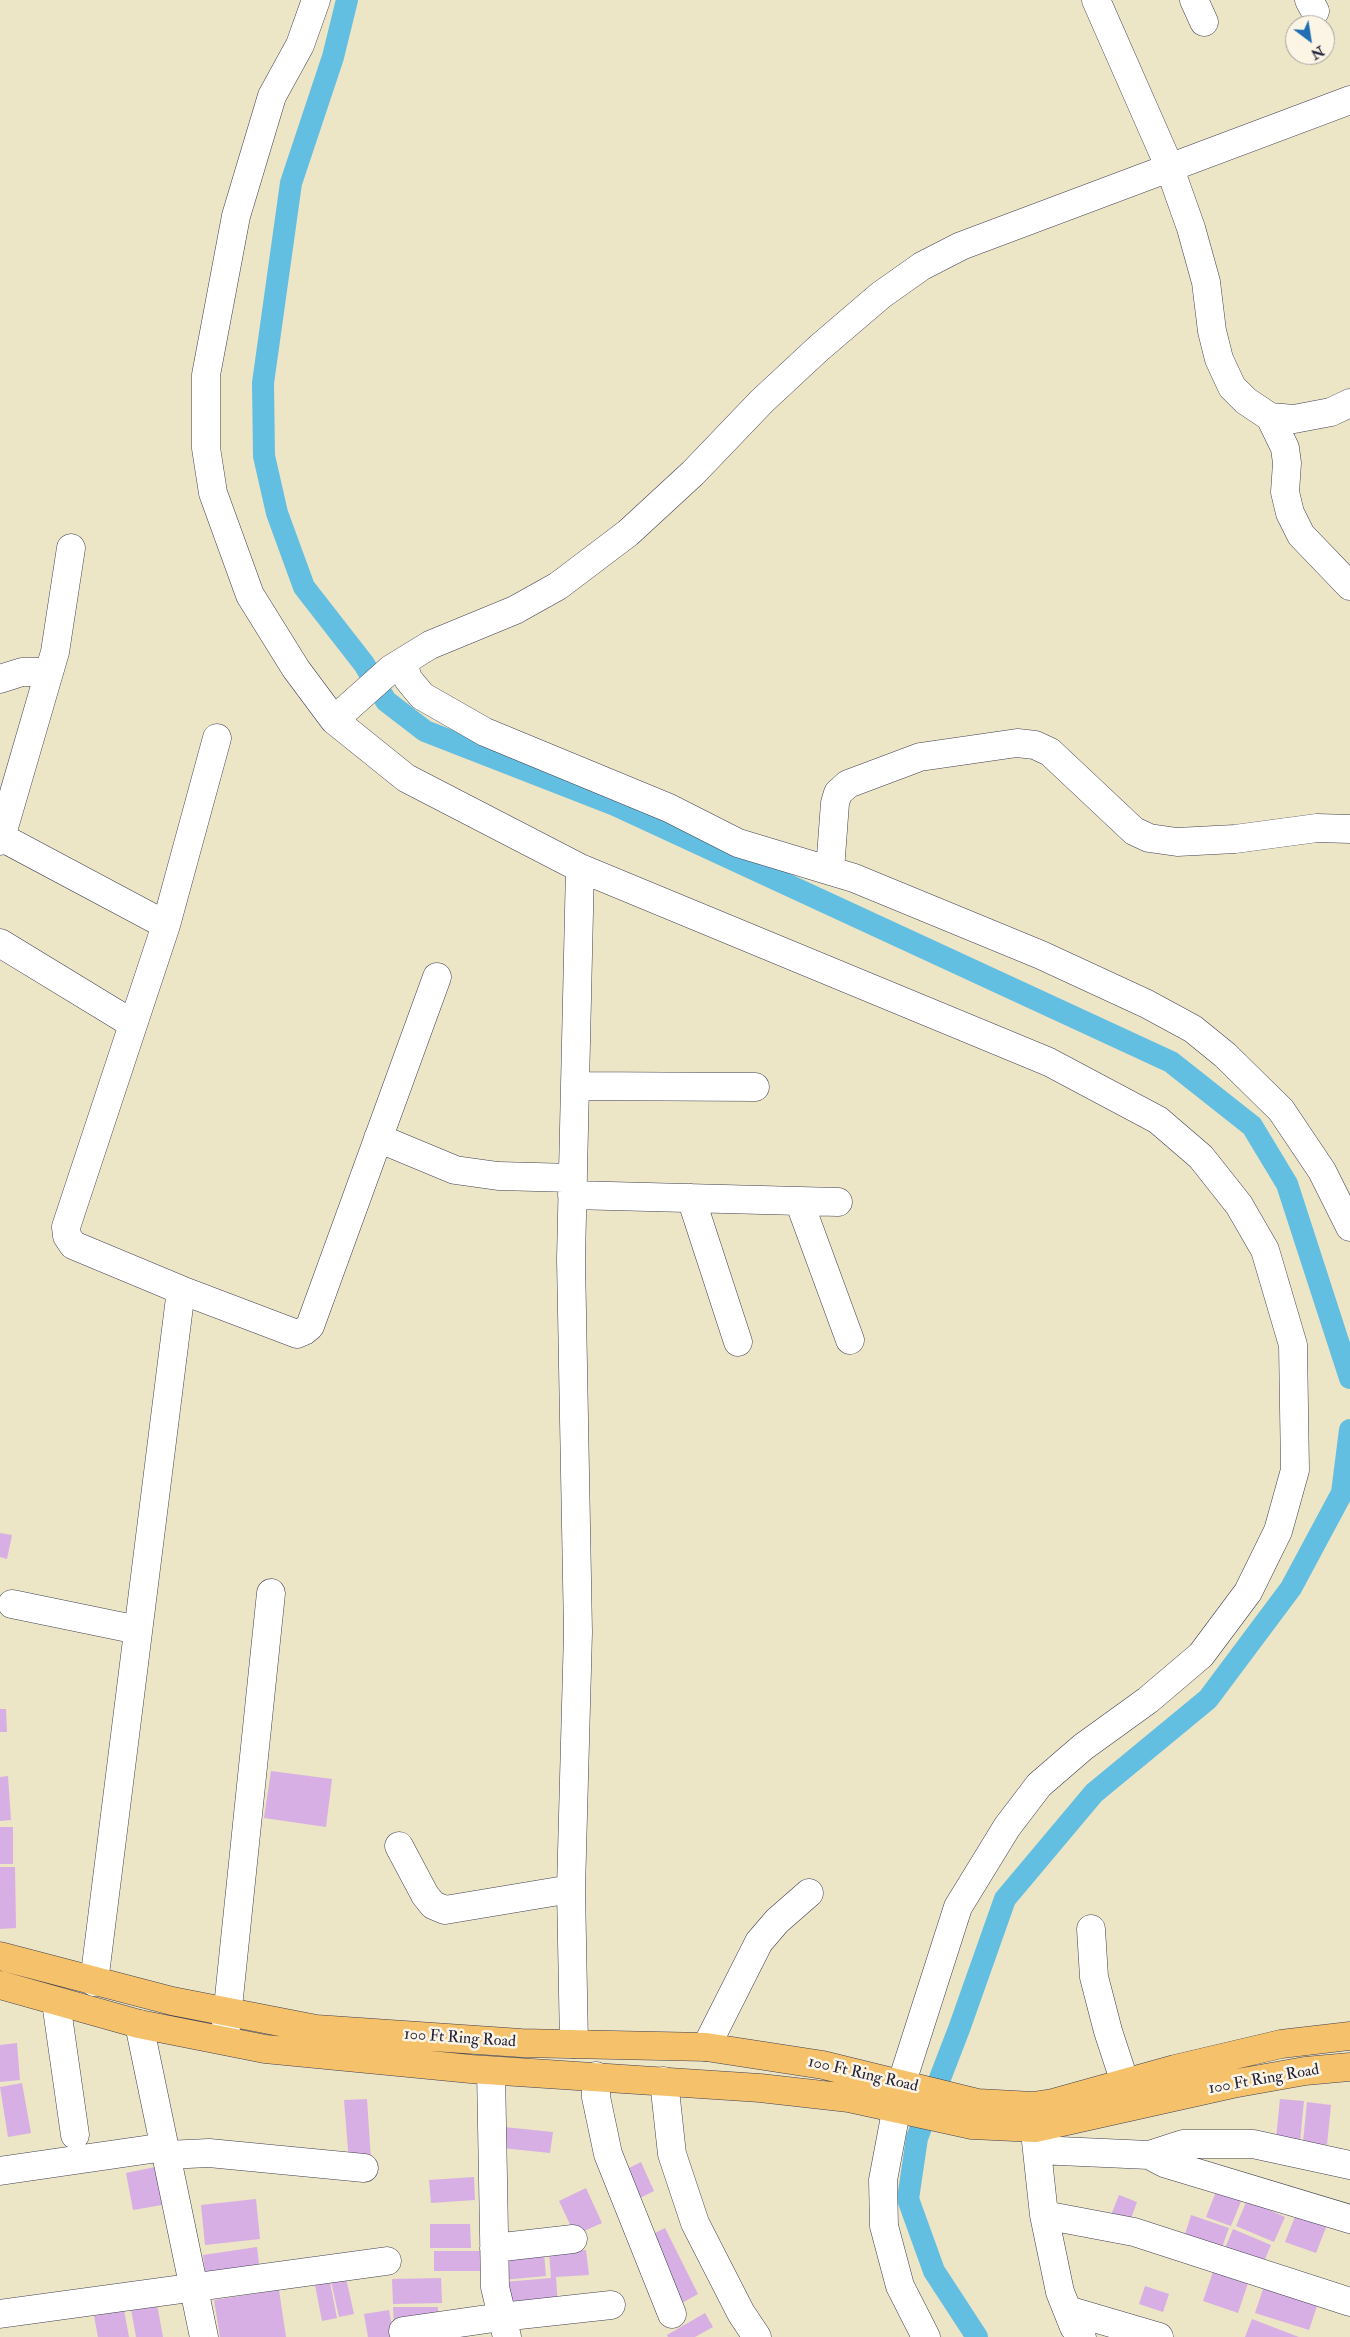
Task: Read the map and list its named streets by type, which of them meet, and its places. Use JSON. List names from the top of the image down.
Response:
{
  "streets": {
    "main road": ["100 Ft Ring Road"]
  },
  "north": "bottom right"
}
